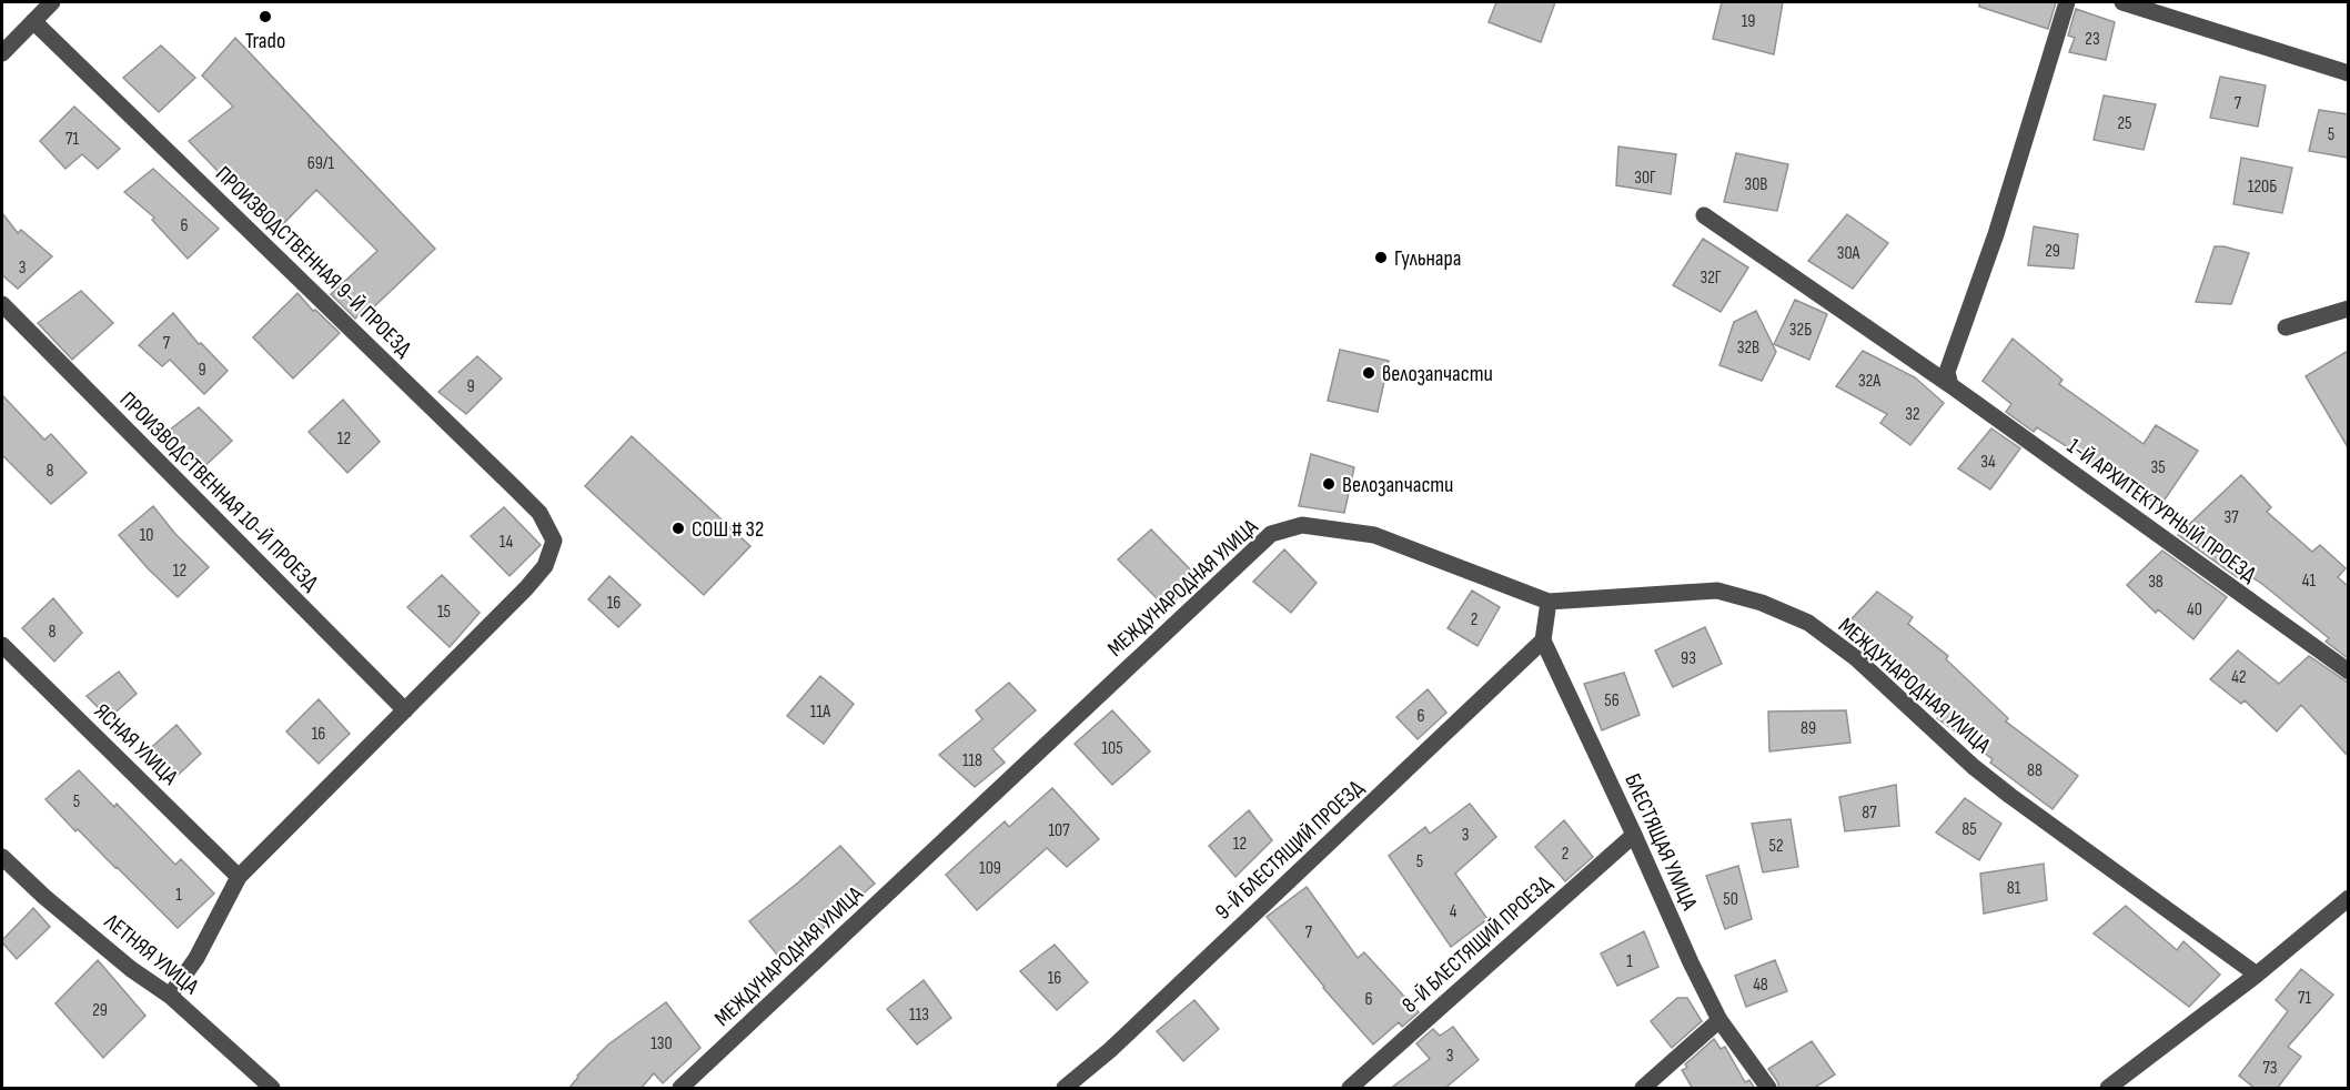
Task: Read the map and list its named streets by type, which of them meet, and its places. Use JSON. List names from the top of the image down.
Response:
{
  "streets": {
    "street": [
      "ПРОИЗВОДСТВЕННАЯ 9-Й ПРОЕЗД",
      "ПРОИЗВОДСТВЕННАЯ 10-Й ПРОЕЗД",
      "1-Й АРХИТЕКТУРНЫЙ ПРОЕЗД",
      "МЕЖДУНАРОДНАЯ УЛИЦА",
      "ЯСНАЯ УЛИЦА",
      "БЛЕСТЯЩАЯ УЛИЦА",
      "9-Й БЛЕСТЯЩИЙ ПРОЕЗД",
      "8-Й БЛЕСТЯЩИЙ ПРОЕЗД",
      "ЛЕТНЯЯ УЛИЦА"
    ]
  },
  "crossings": [
    ["ПРОИЗВОДСТВЕННАЯ 9-Й ПРОЕЗД", "ПРОИЗВОДСТВЕННАЯ 10-Й ПРОЕЗД"],
    ["БЛЕСТЯЩАЯ УЛИЦА", "9-Й БЛЕСТЯЩИЙ ПРОЕЗД"],
    ["БЛЕСТЯЩАЯ УЛИЦА", "8-Й БЛЕСТЯЩИЙ ПРОЕЗД"]
  ],
  "places": [
    "Trado",
    "Гульнара",
    "велозапчасти",
    "Велозапчасти",
    "СОШ # 32"
  ],
  "house_numbers": [
    "19",
    "23",
    "7",
    "25",
    "5",
    "71",
    "69/1",
    "30Г",
    "30В",
    "120Б",
    "6",
    "29",
    "30А",
    "3",
    "32Г",
    "32Б",
    "7",
    "32В",
    "9",
    "32А",
    "9",
    "32",
    "12",
    "34",
    "35",
    "8",
    "37",
    "10",
    "14",
    "12",
    "41",
    "38",
    "16",
    "40",
    "15",
    "2",
    "8",
    "93",
    "42",
    "56",
    "11А",
    "6",
    "89",
    "16",
    "105",
    "118",
    "88",
    "5",
    "87",
    "85",
    "107",
    "3",
    "12",
    "52",
    "2",
    "5",
    "109",
    "81",
    "1",
    "50",
    "4",
    "7",
    "1",
    "16",
    "48",
    "71",
    "6",
    "29",
    "113",
    "130",
    "3",
    "73"
  ]
}
